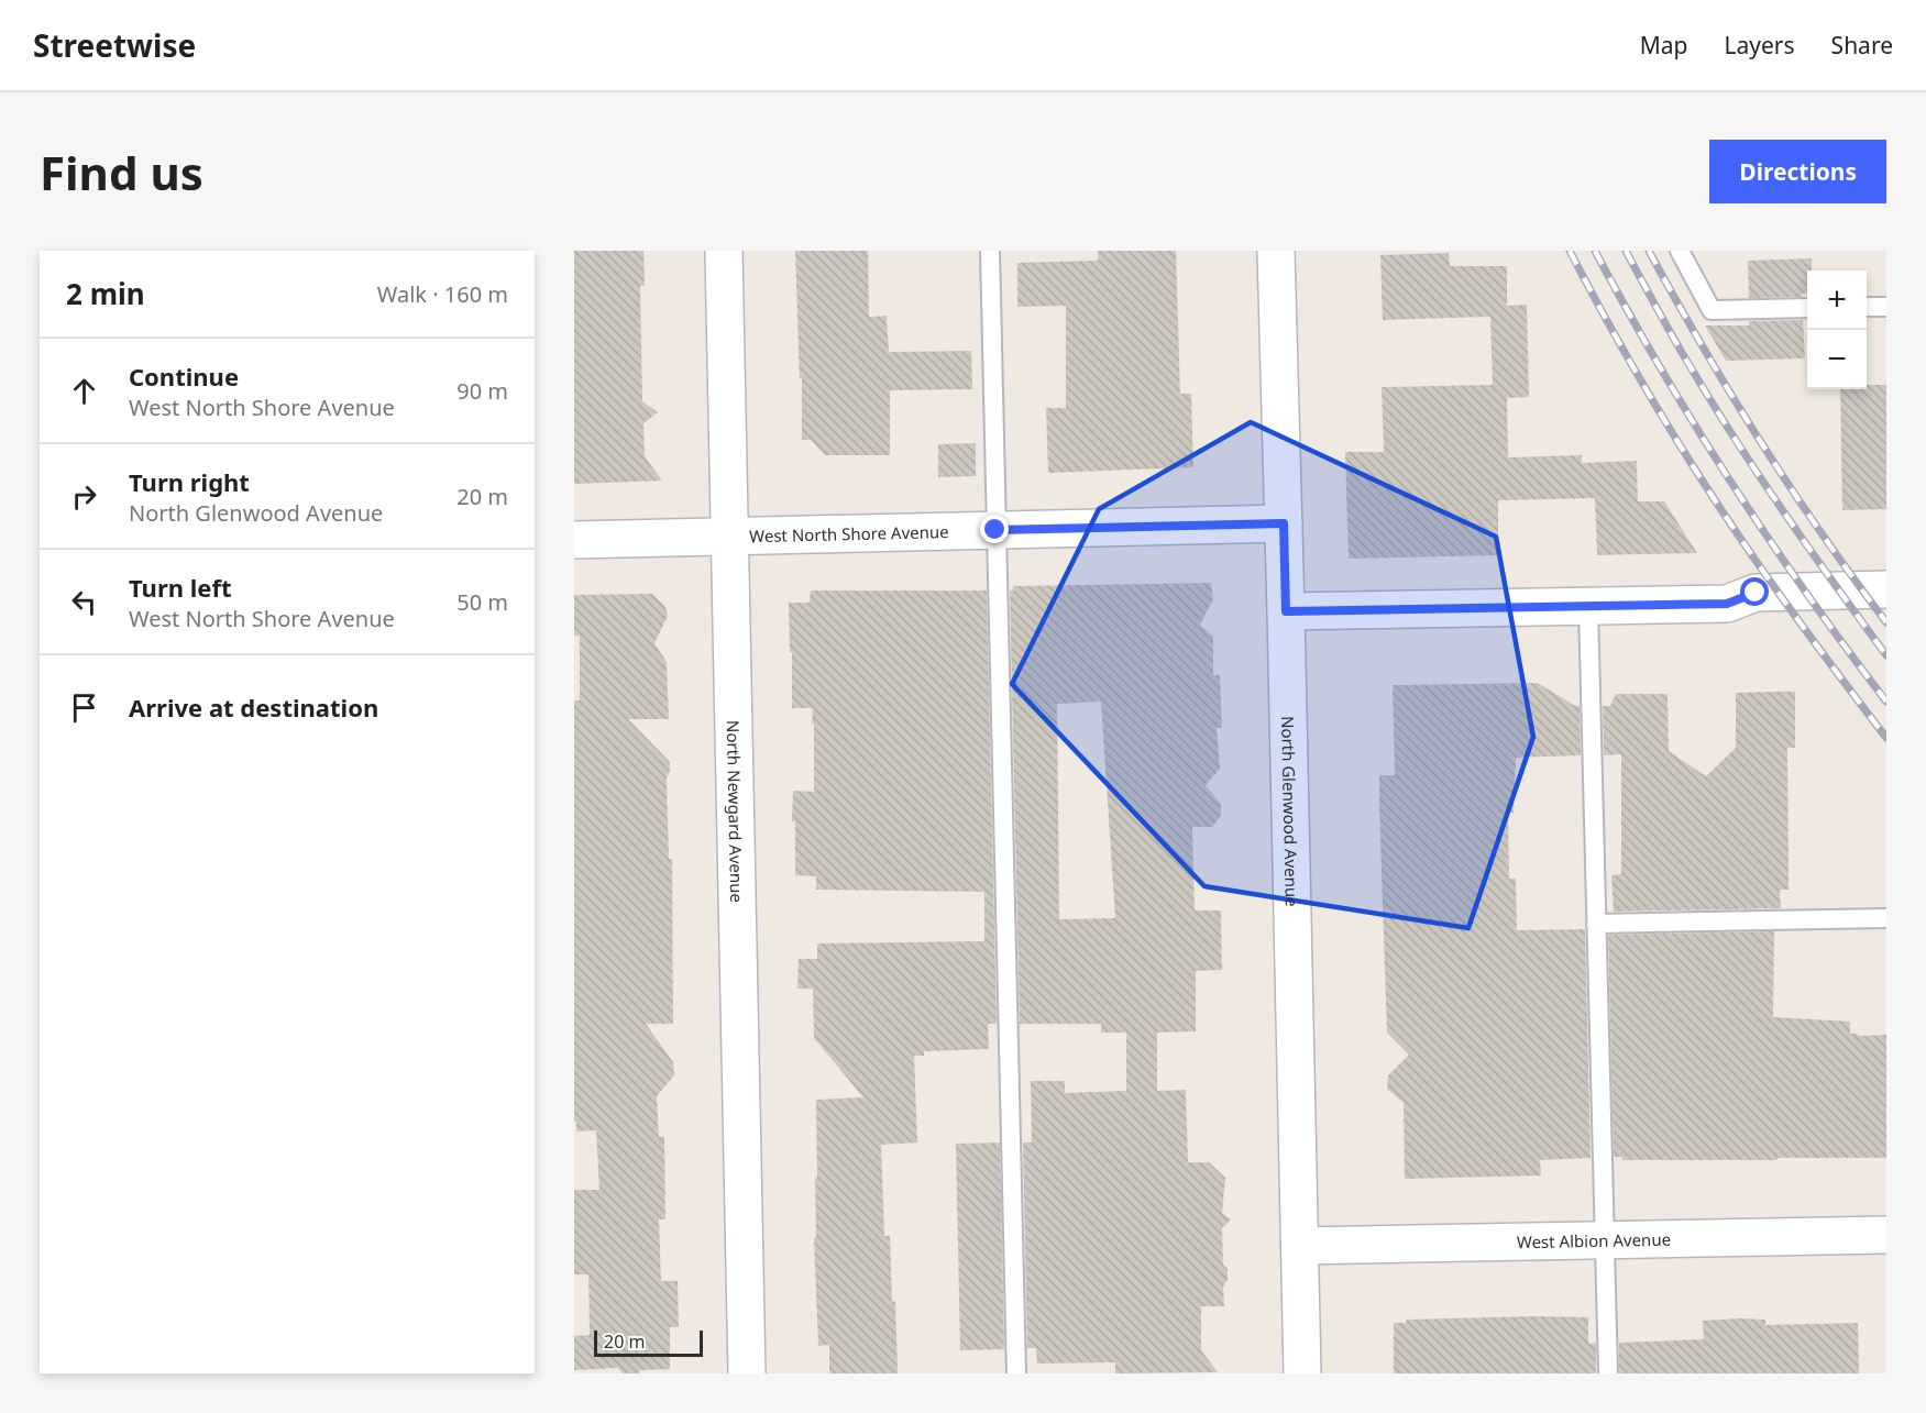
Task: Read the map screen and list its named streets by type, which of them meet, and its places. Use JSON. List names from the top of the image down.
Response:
{
  "streets": {
    "street": [
      "West North Shore Avenue",
      "North Newgard Avenue",
      "North Glenwood Avenue",
      "West Albion Avenue"
    ]
  },
  "crossings": [
    ["West North Shore Avenue", "North Newgard Avenue"],
    ["West North Shore Avenue", "North Glenwood Avenue"],
    ["North Glenwood Avenue", "West Albion Avenue"]
  ],
  "scale_bar": "20 m",
  "page": {
    "header": "Streetwise",
    "nav": ["Map", "Layers", "Share"],
    "buttons": "Directions",
    "title": "Find us",
    "heading": ["2 min", "Walk · 160 m"],
    "map_buttons": ["+", "−"],
    "list": [
      ["Continue", "West North Shore Avenue", "90 m"],
      ["Turn right", "North Glenwood Avenue", "20 m"],
      ["Turn left", "West North Shore Avenue", "50 m"],
      "Arrive at destination"
    ],
    "scale": "20 m"
  }
}
